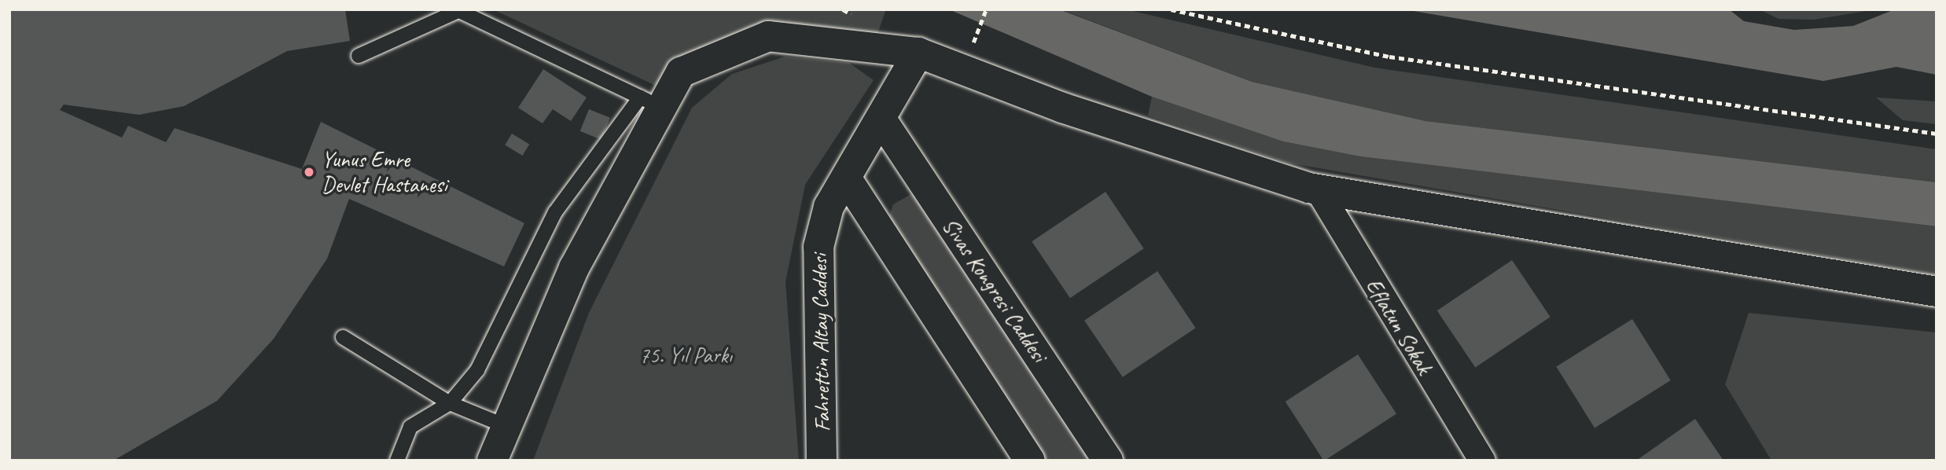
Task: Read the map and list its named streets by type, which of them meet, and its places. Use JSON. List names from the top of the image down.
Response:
{
  "streets": {
    "street": ["Sivas Kongresi Caddesi", "Eflatun Sokak", "Fahrettin Altay Caddesi"]
  },
  "crossings": [
    ["Sivas Kongresi Caddesi", "Fahrettin Altay Caddesi"]
  ],
  "parks": ["75. Yıl Parkı"],
  "places": ["Yunus Emre Devlet Hastanesi"]
}
